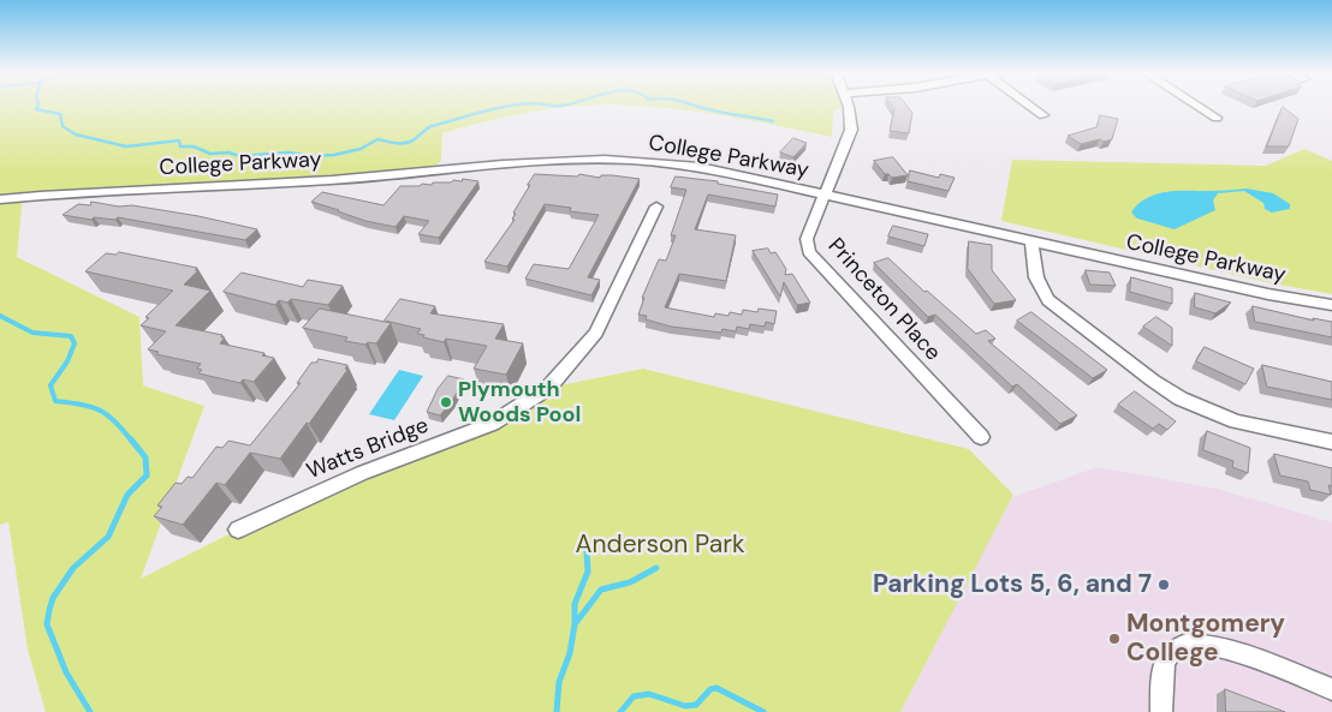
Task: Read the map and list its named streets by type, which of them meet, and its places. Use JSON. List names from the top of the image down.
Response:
{
  "streets": {
    "street": ["College Parkway", "Princeton Place", "Watts Bridge"]
  },
  "crossings": [
    ["College Parkway", "Princeton Place"]
  ],
  "parks": ["Anderson Park"],
  "places": ["Plymouth Woods Pool", "Parking Lots 5, 6, and 7", "Montgomery College"]
}
